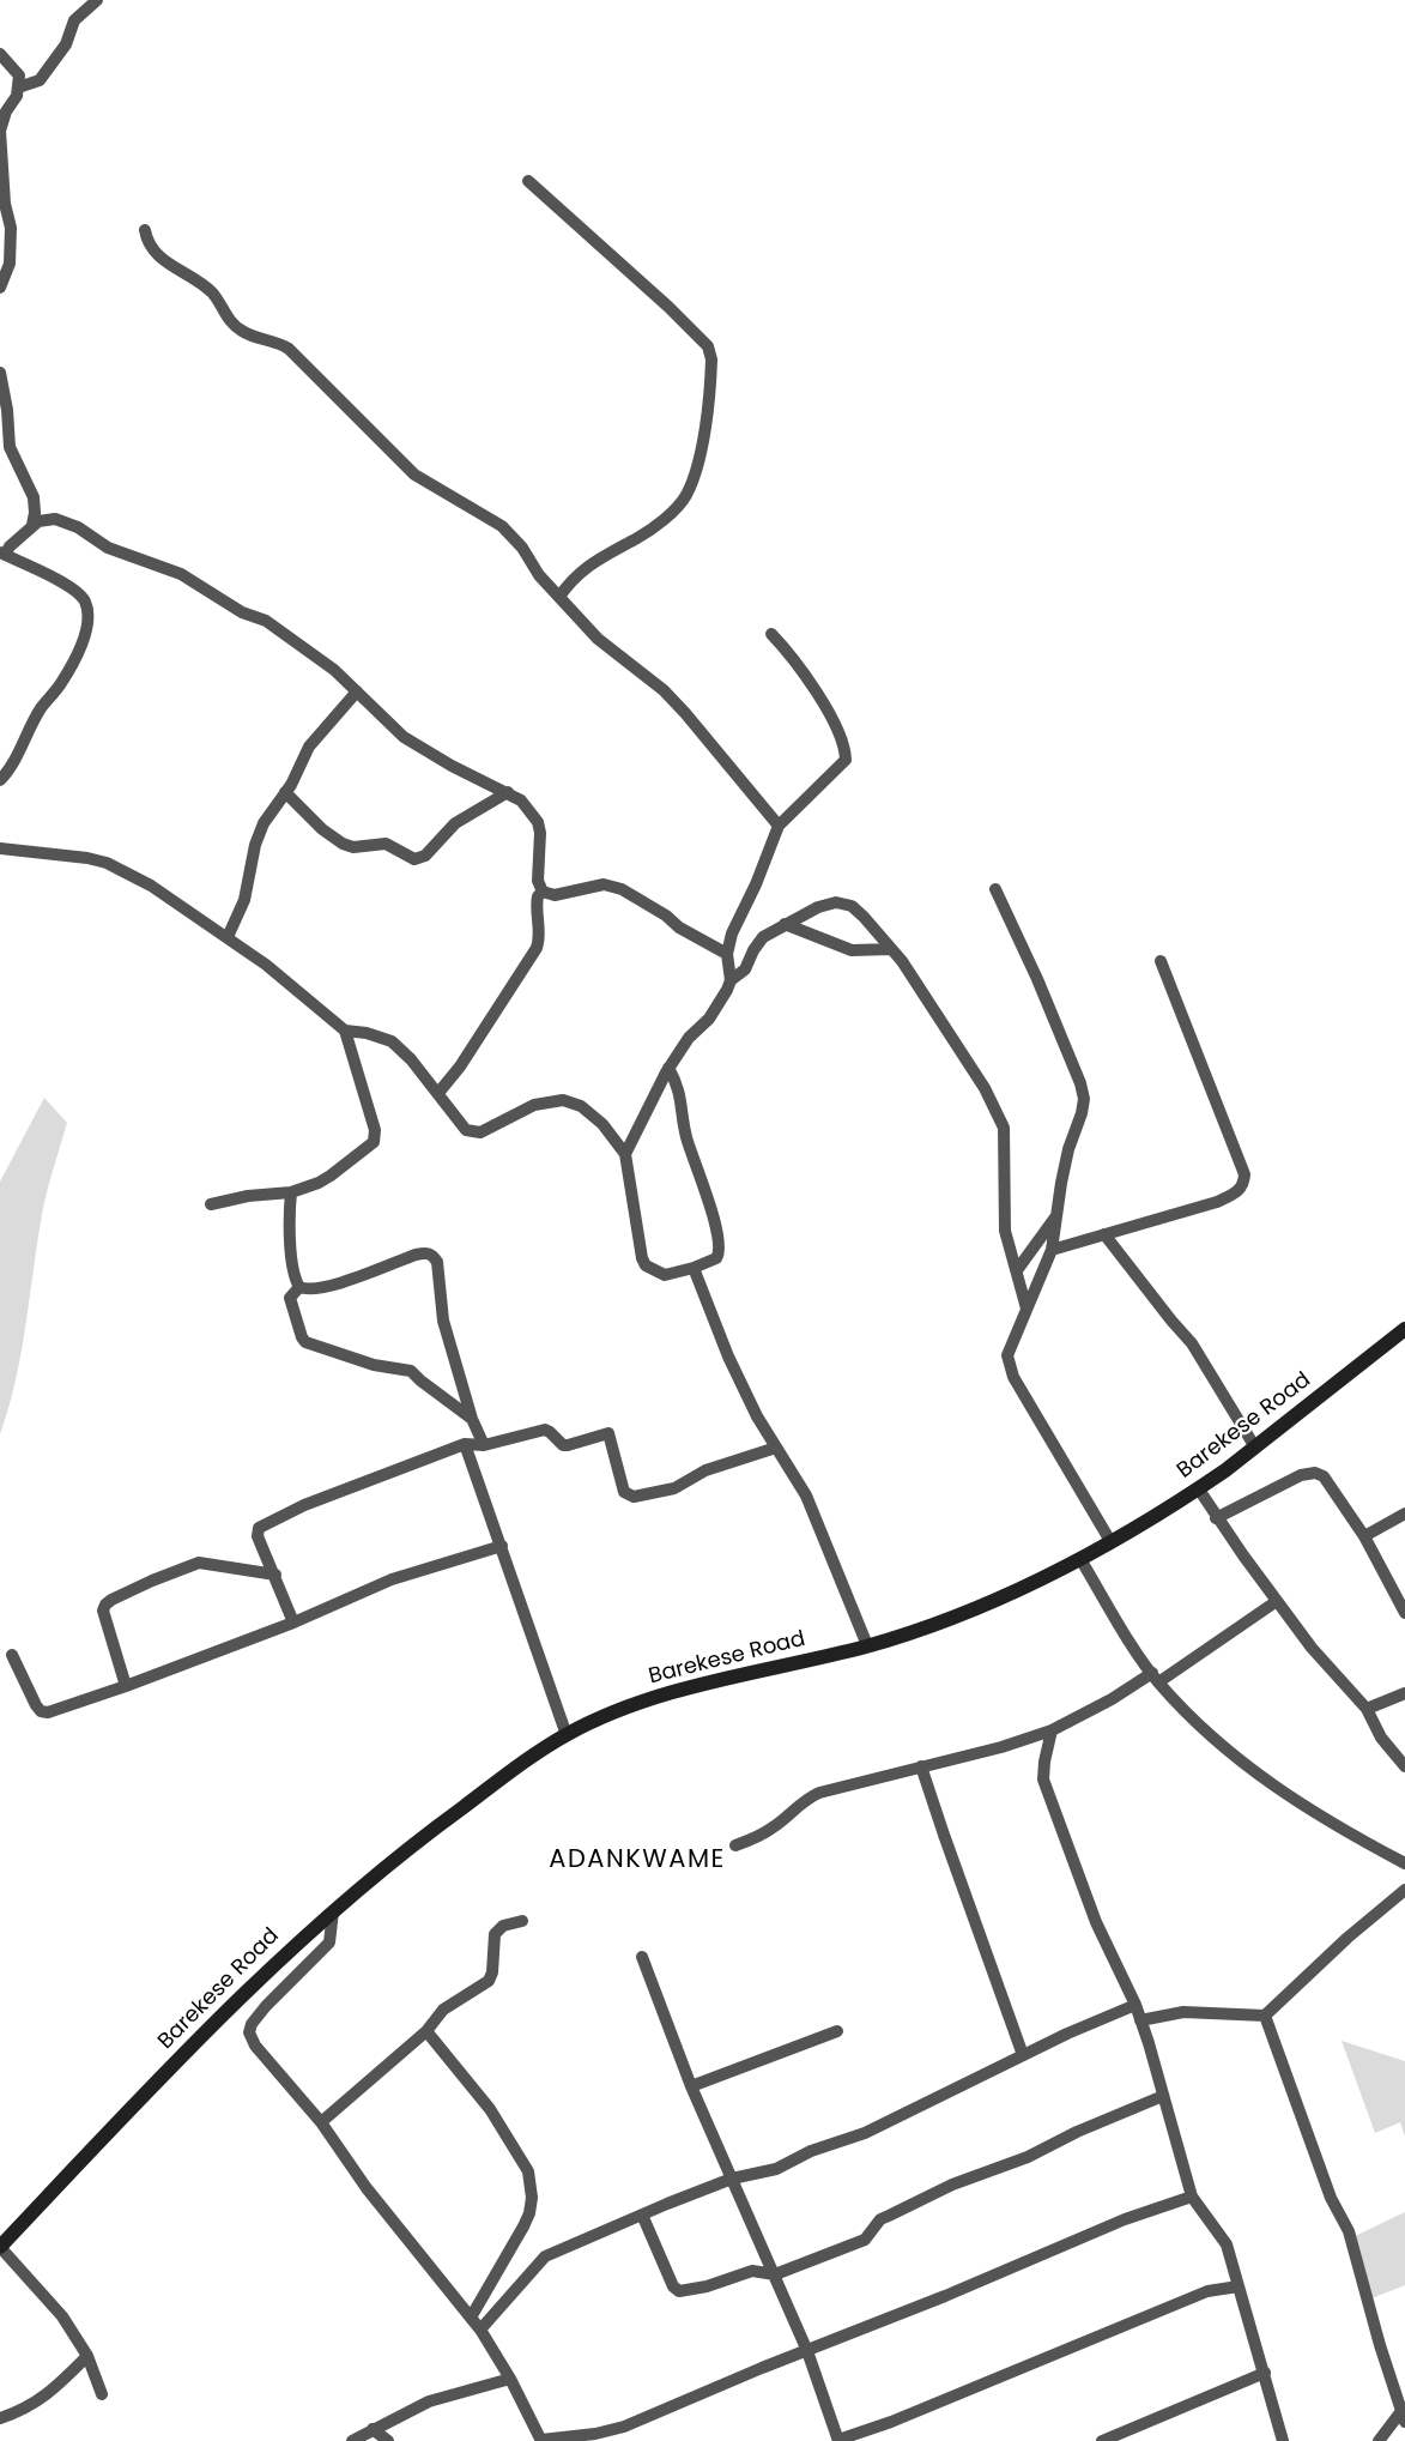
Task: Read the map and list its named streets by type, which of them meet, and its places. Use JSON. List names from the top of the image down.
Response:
{
  "streets": {
    "main road": ["Barekese Road"]
  },
  "districts": ["ADANKWAME"]
}
